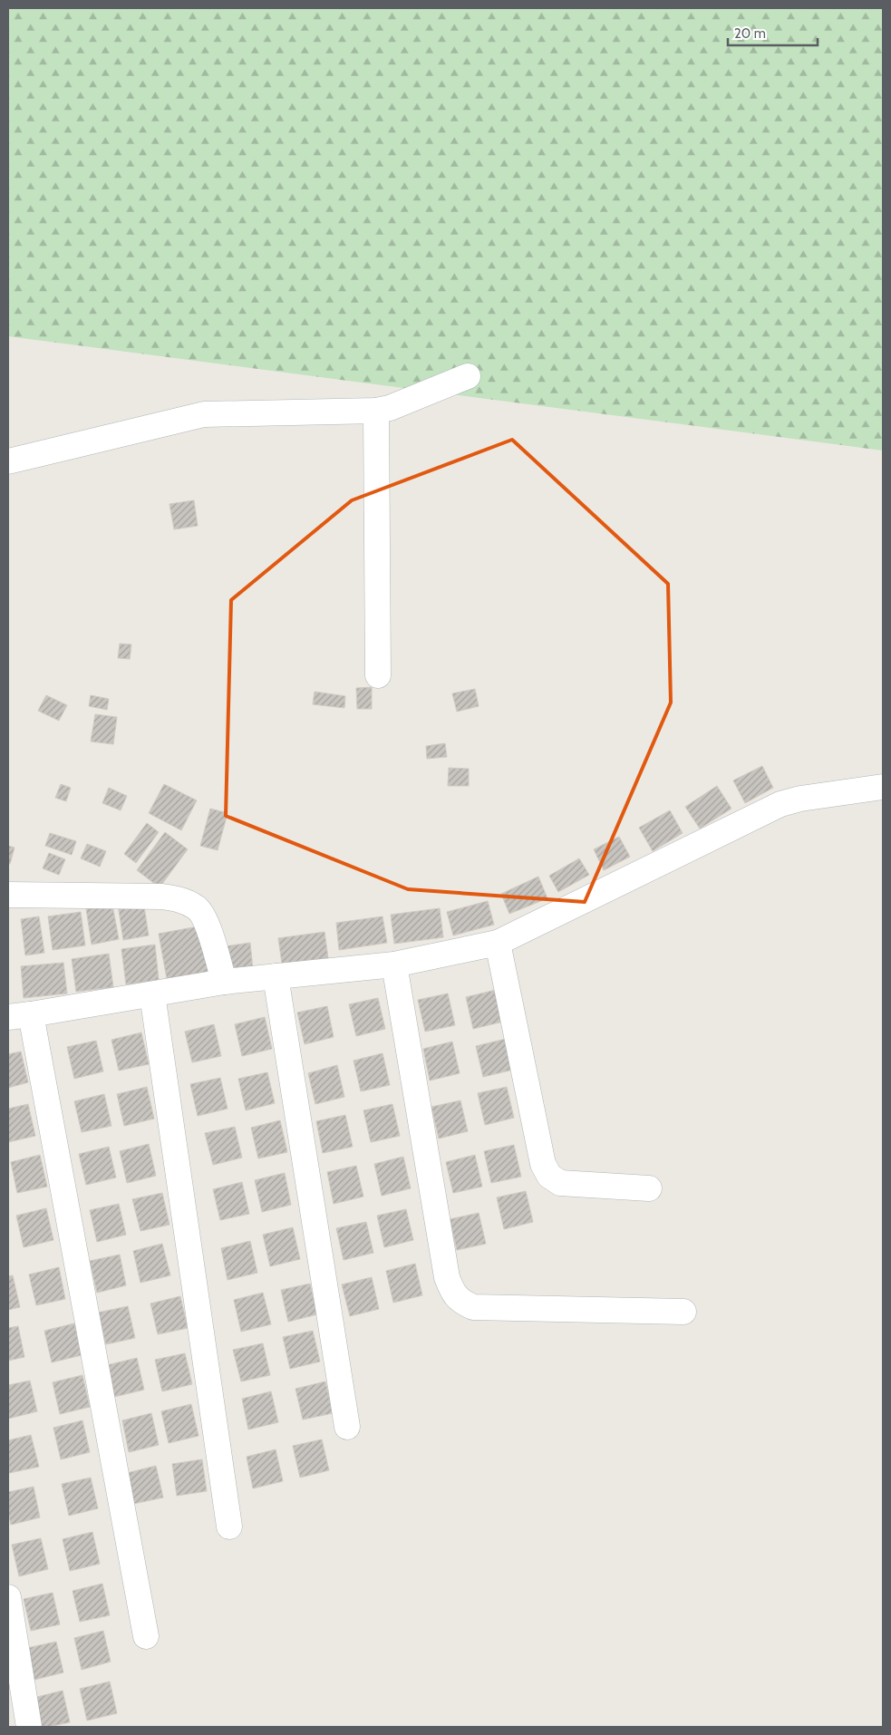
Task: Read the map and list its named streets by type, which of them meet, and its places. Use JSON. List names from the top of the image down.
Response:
{
  "scale_bar": "20 m"
}
